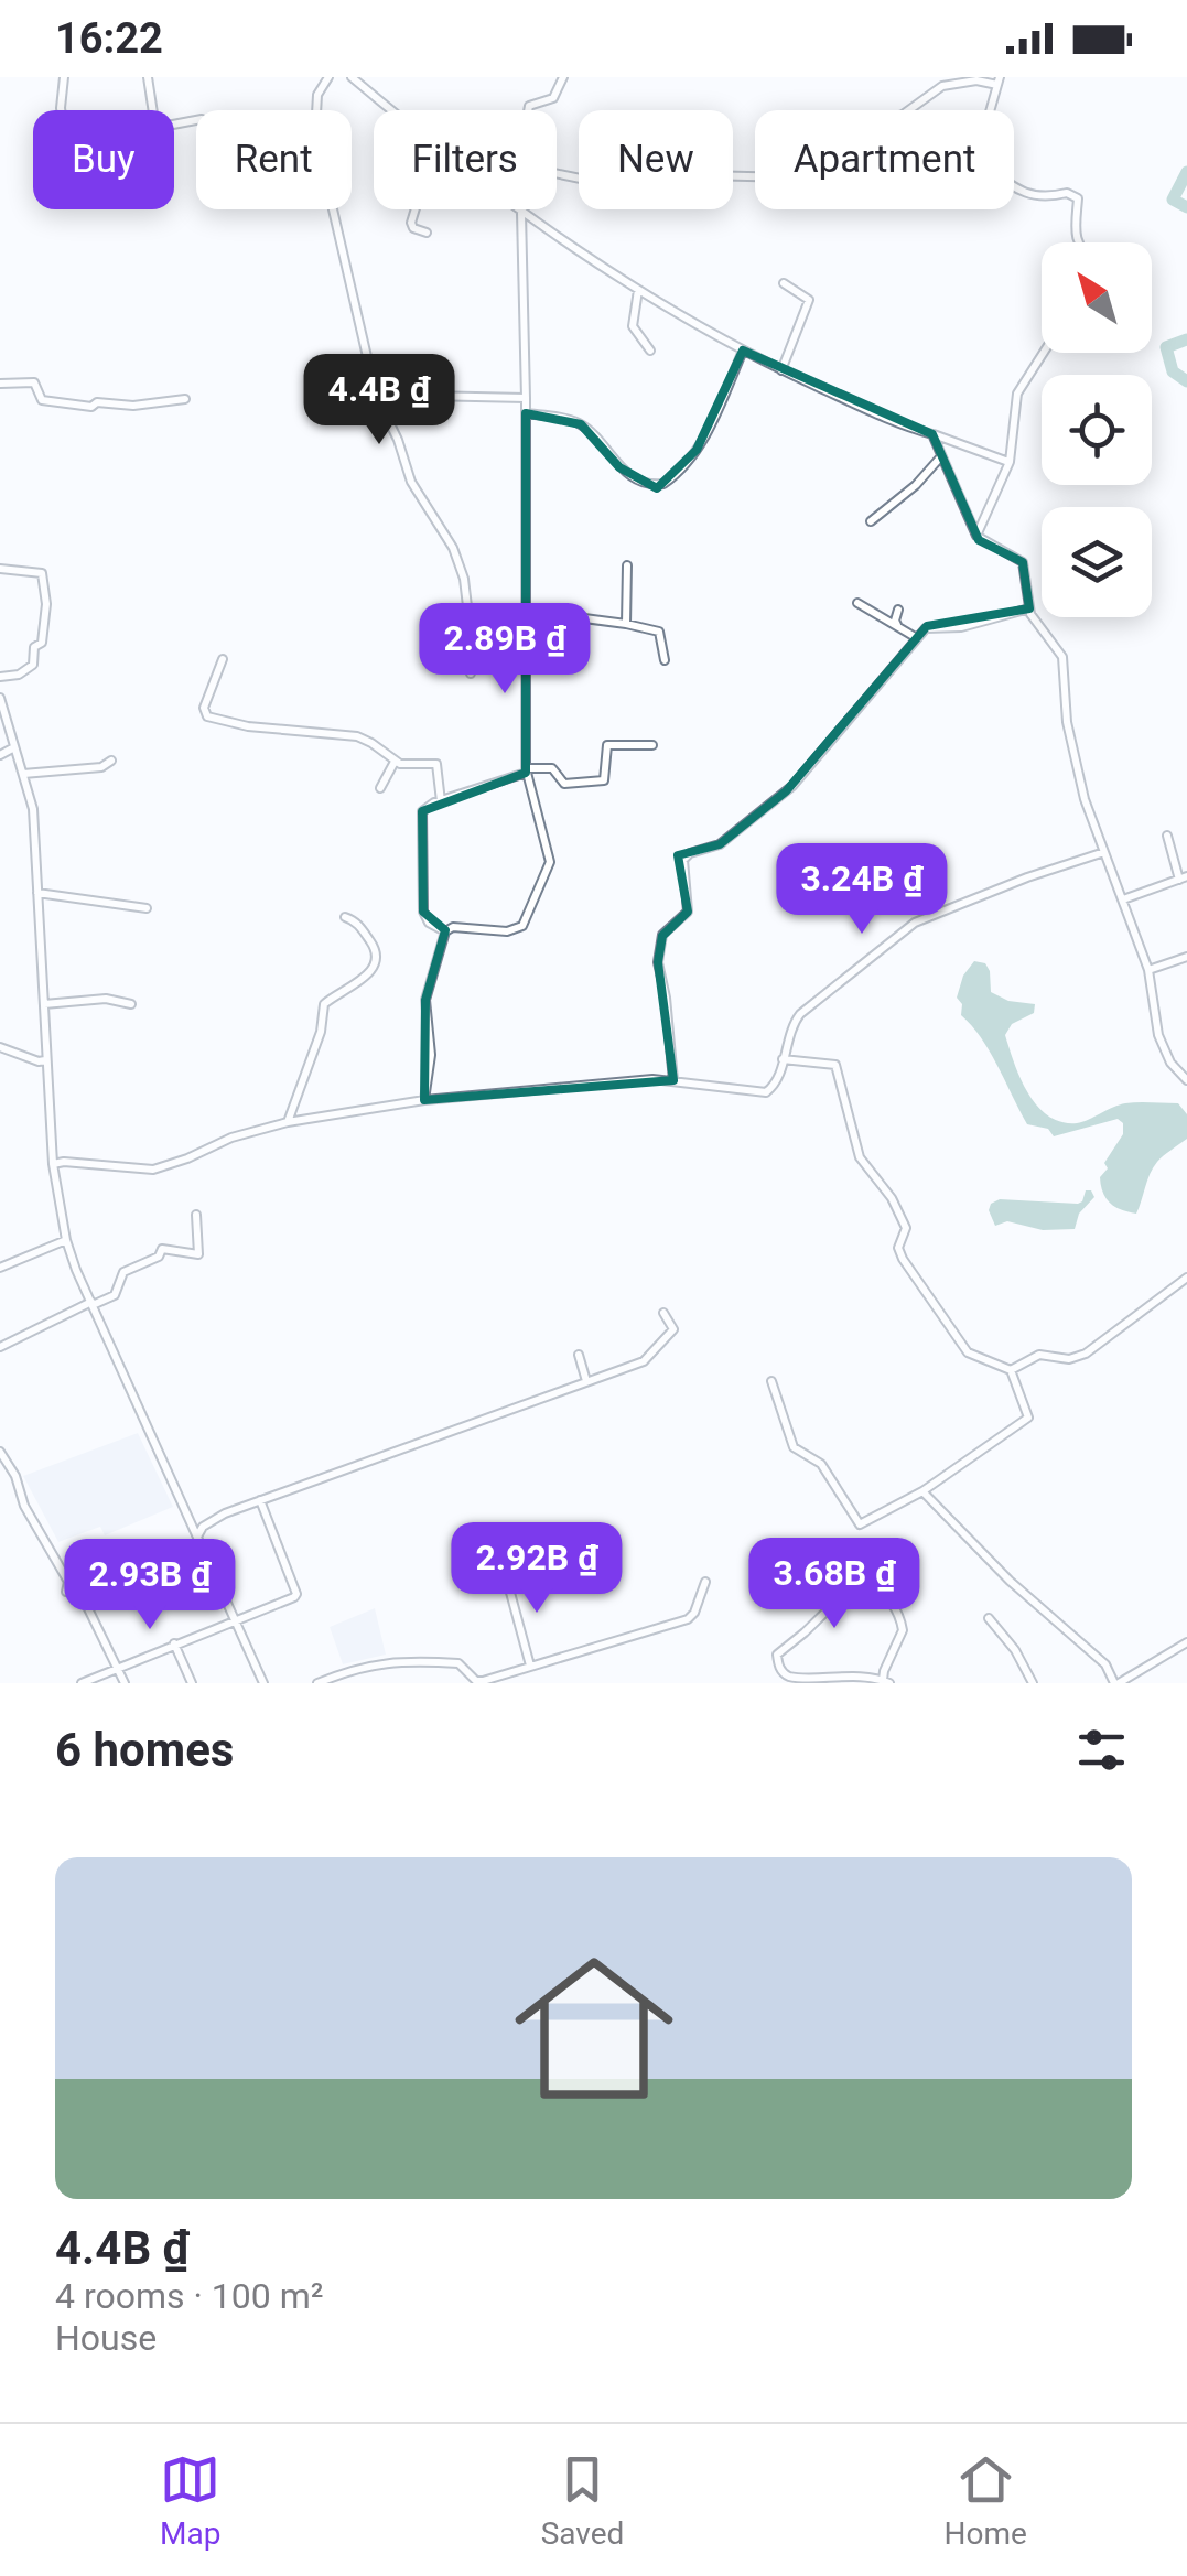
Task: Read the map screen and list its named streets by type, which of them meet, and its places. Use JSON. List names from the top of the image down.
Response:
{
  "north": "top left",
  "page": {
    "status": "16:22",
    "chip": [
      "Buy",
      "Rent",
      "Filters",
      "New",
      "Apartment"
    ],
    "price": [
      "4.4B ₫",
      "2.89B ₫",
      "3.24B ₫",
      "2.92B ₫",
      "3.68B ₫",
      "2.93B ₫"
    ],
    "heading": "6 homes",
    "list": [
      {
        "name": "4.4B ₫",
        "note": "4 rooms · 100 m² · House"
      }
    ],
    "tabs": ["Map", "Saved", "Home"]
  }
}
